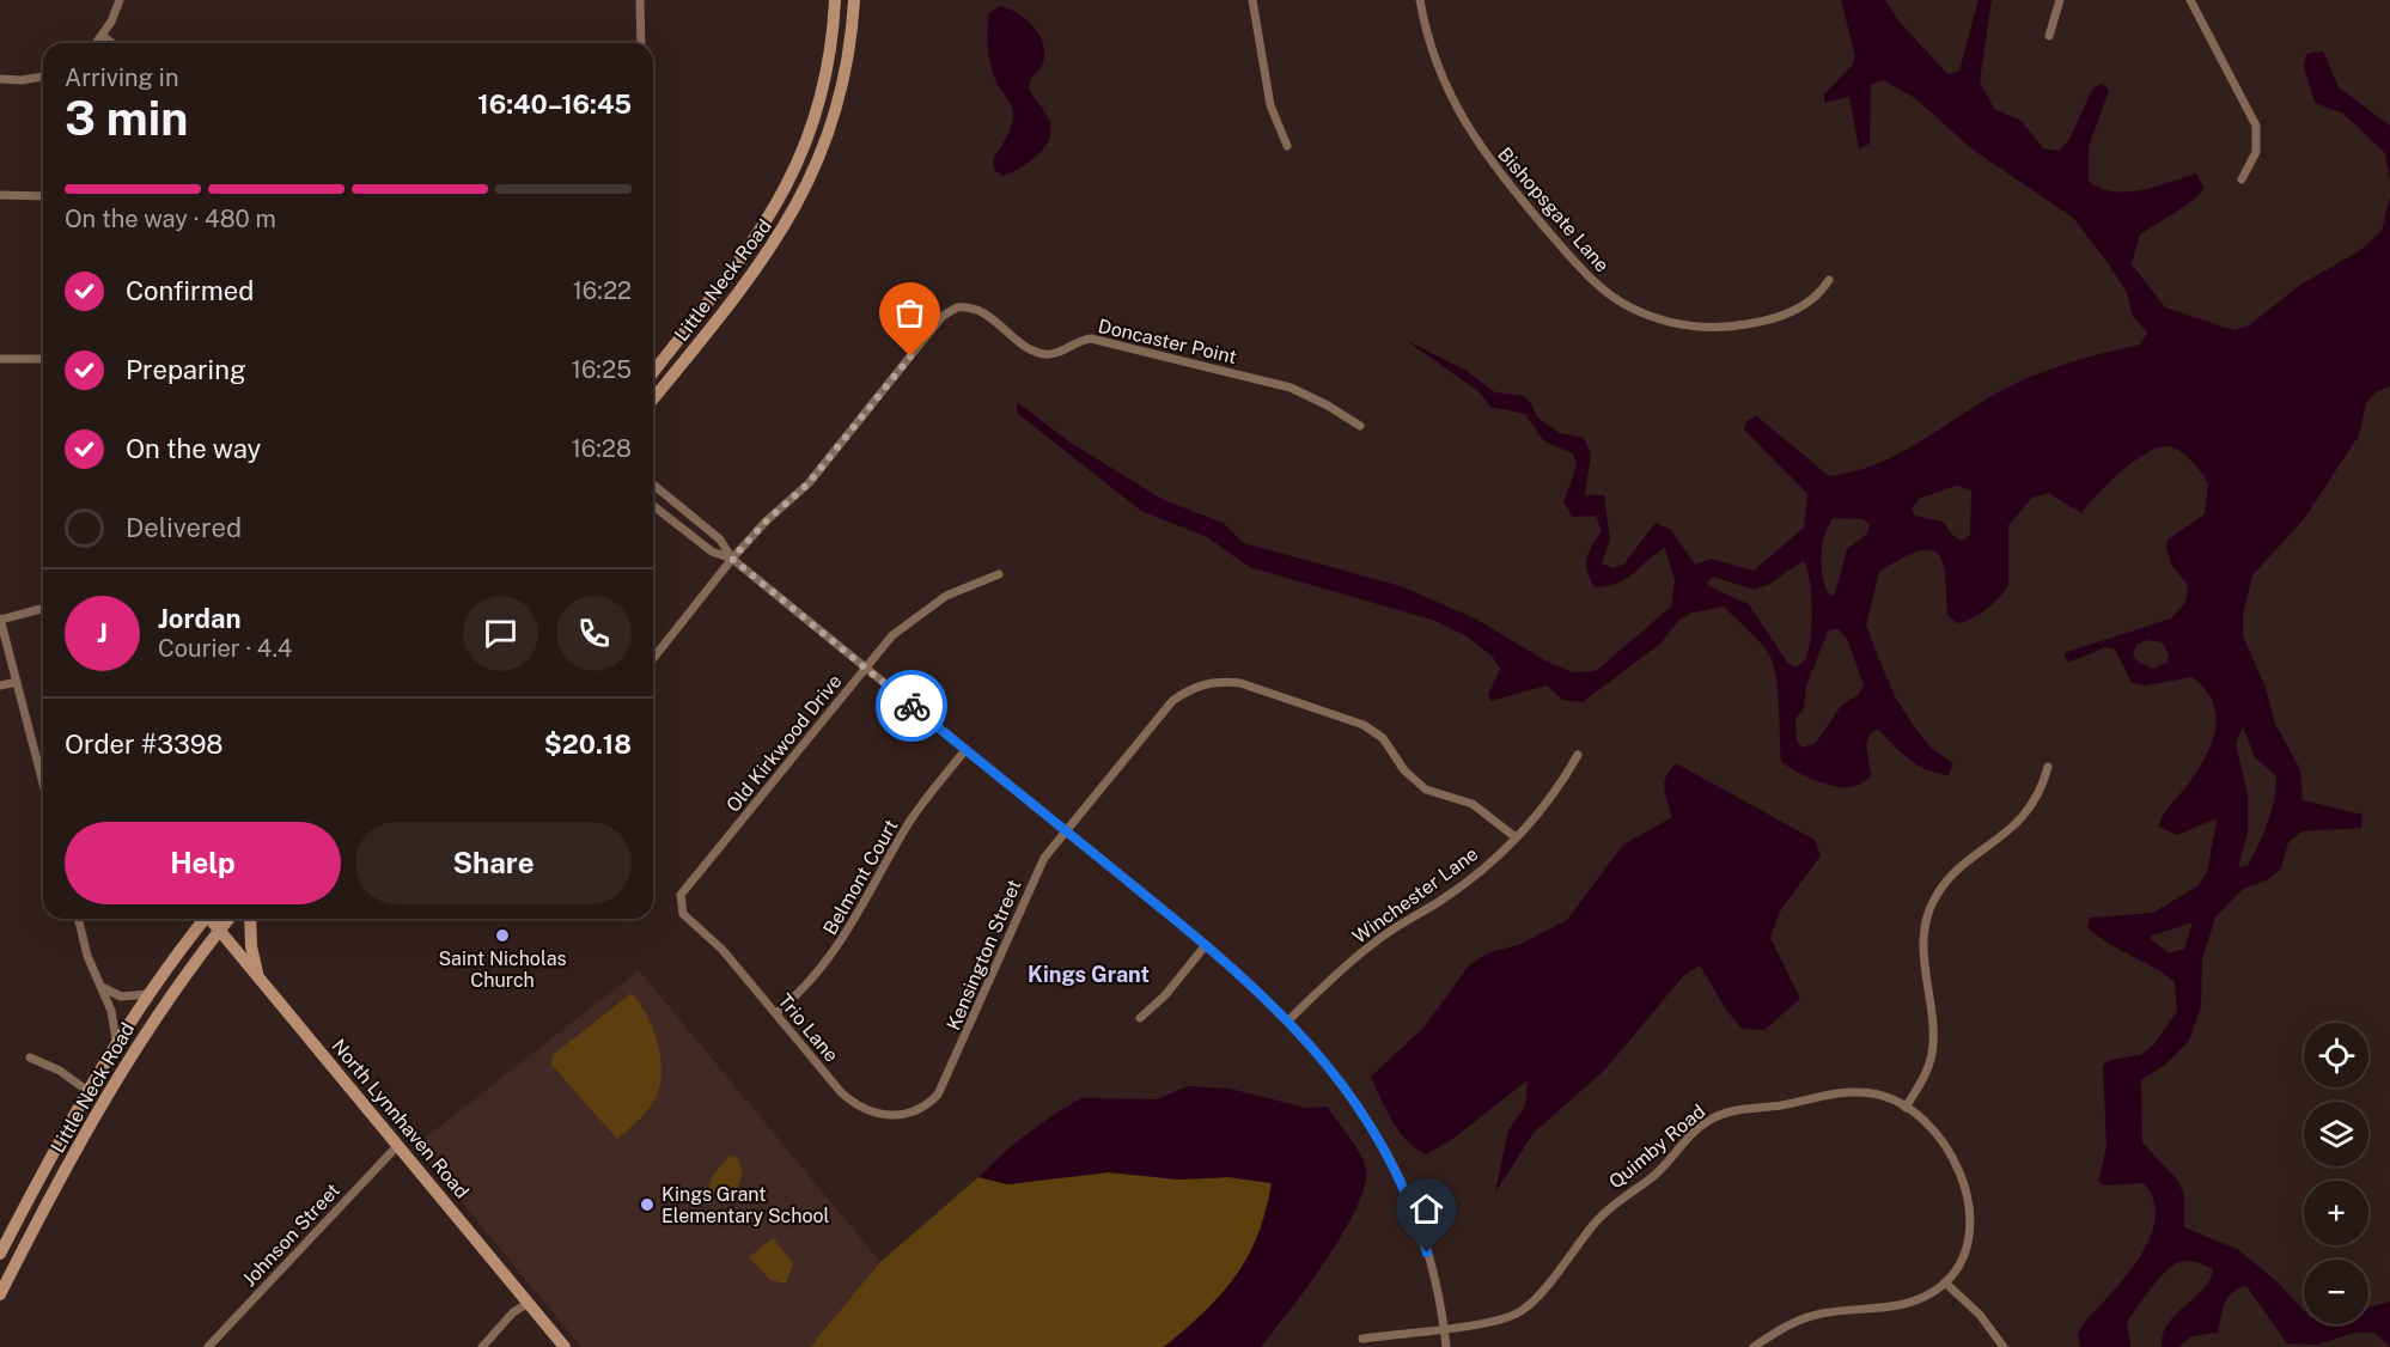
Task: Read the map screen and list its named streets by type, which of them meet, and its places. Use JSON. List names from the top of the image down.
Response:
{
  "streets": {
    "street": [
      "Bishopsgate Lane",
      "Little Neck Road",
      "Doncaster Point",
      "Old Kirkwood Drive",
      "Belmont Court",
      "Winchester Lane",
      "Kensington Street",
      "Trio Lane",
      "North Lynnhaven Road",
      "Quimby Road",
      "Johnson Street"
    ]
  },
  "crossings": [
    ["Little Neck Road", "North Lynnhaven Road"],
    ["Old Kirkwood Drive", "Trio Lane"],
    ["Belmont Court", "Trio Lane"],
    ["Winchester Lane", "Kensington Street"],
    ["Kensington Street", "Trio Lane"],
    ["North Lynnhaven Road", "Johnson Street"]
  ],
  "districts": ["Kings Grant"],
  "places": ["Saint Nicholas Church", "Kings Grant Elementary School"],
  "page": {
    "heading": ["3 min", "Arriving in", "16:40–16:45"],
    "panel": [
      "Jordan",
      "Courier · 4.4",
      "Order #3398",
      "$20.18"
    ],
    "bar": "On the way · 480 m",
    "list": [
      ["Confirmed", "16:22"],
      ["Preparing", "16:25"],
      ["On the way", "16:28"],
      "Delivered"
    ],
    "round": "J",
    "buttons": ["Help", "Share"],
    "map_buttons": ["+", "−"]
  }
}
